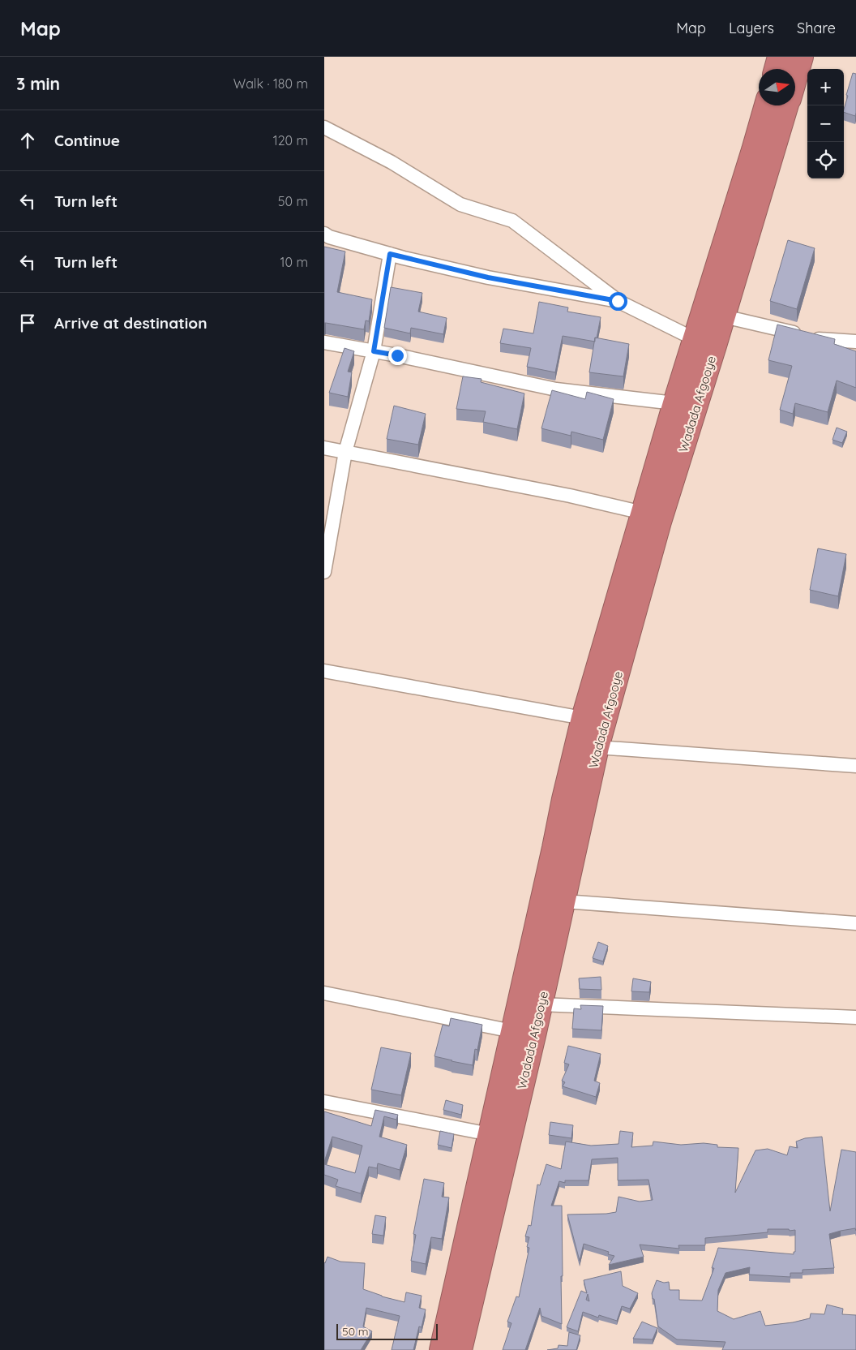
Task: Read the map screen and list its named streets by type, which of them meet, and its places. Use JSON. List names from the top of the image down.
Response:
{
  "streets": {
    "highway": ["Wadada Afgooye"]
  },
  "scale_bar": "50 m",
  "north": "right",
  "page": {
    "header": "Map",
    "nav": ["Map", "Layers", "Share"],
    "heading": ["3 min", "Walk · 180 m"],
    "map_buttons": ["+", "−"],
    "list": [
      ["Continue", "120 m"],
      ["Turn left", "50 m"],
      ["Turn left", "10 m"],
      "Arrive at destination"
    ],
    "scale": "50 m"
  }
}
